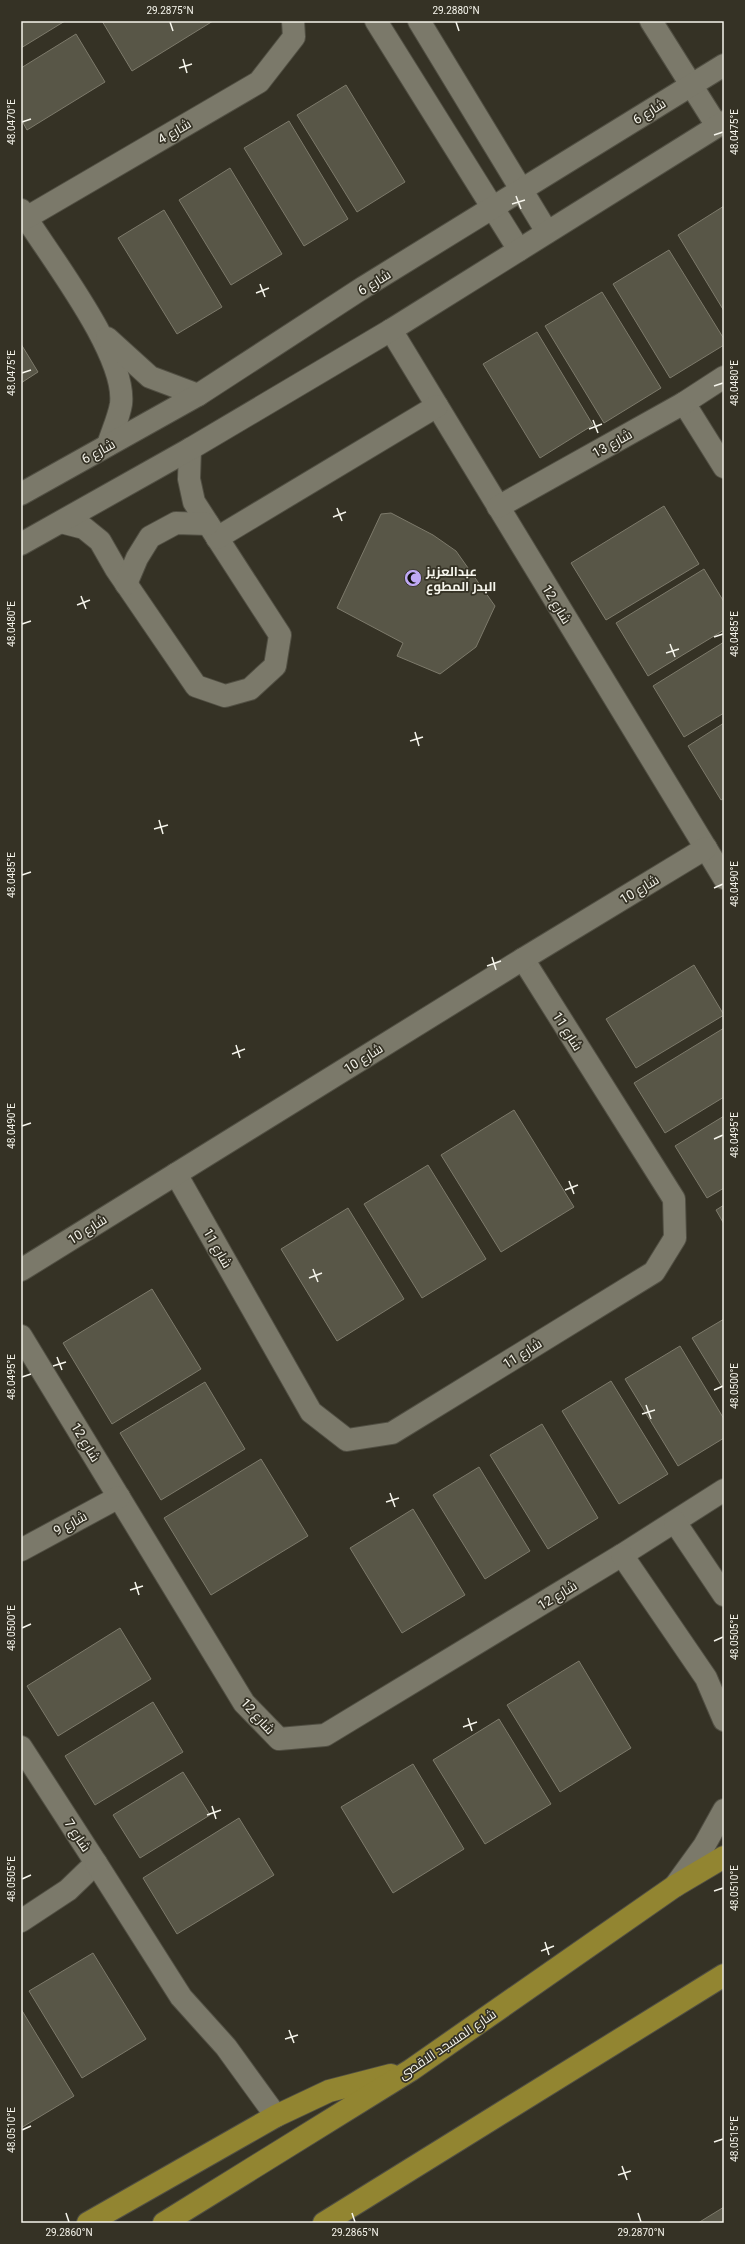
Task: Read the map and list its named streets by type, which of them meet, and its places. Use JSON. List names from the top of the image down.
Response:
{
  "streets": {
    "main road": ["شارع المسجد الاقصى"],
    "street": [
      "شارع 6",
      "شارع 4",
      "شارع 13",
      "شارع 12",
      "شارع 10",
      "شارع 11",
      "شارع 9",
      "شارع 7"
    ]
  },
  "crossings": [
    ["شارع 6", "شارع 4"],
    ["شارع 13", "شارع 12"],
    ["شارع 12", "شارع 10"],
    ["شارع 12", "شارع 9"],
    ["شارع 10", "شارع 11"]
  ],
  "places": {
    "mosque": ["عبدالعزيز البدر المطوع"]
  },
  "coordinates": [
    "29.2875°N",
    "29.2880°N",
    "48.0470°E",
    "48.0475°E",
    "48.0480°E",
    "48.0485°E",
    "48.0490°E",
    "48.0495°E",
    "48.0500°E",
    "48.0505°E",
    "48.0510°E",
    "48.0515°E",
    "29.2860°N",
    "29.2865°N",
    "29.2870°N"
  ]
}
